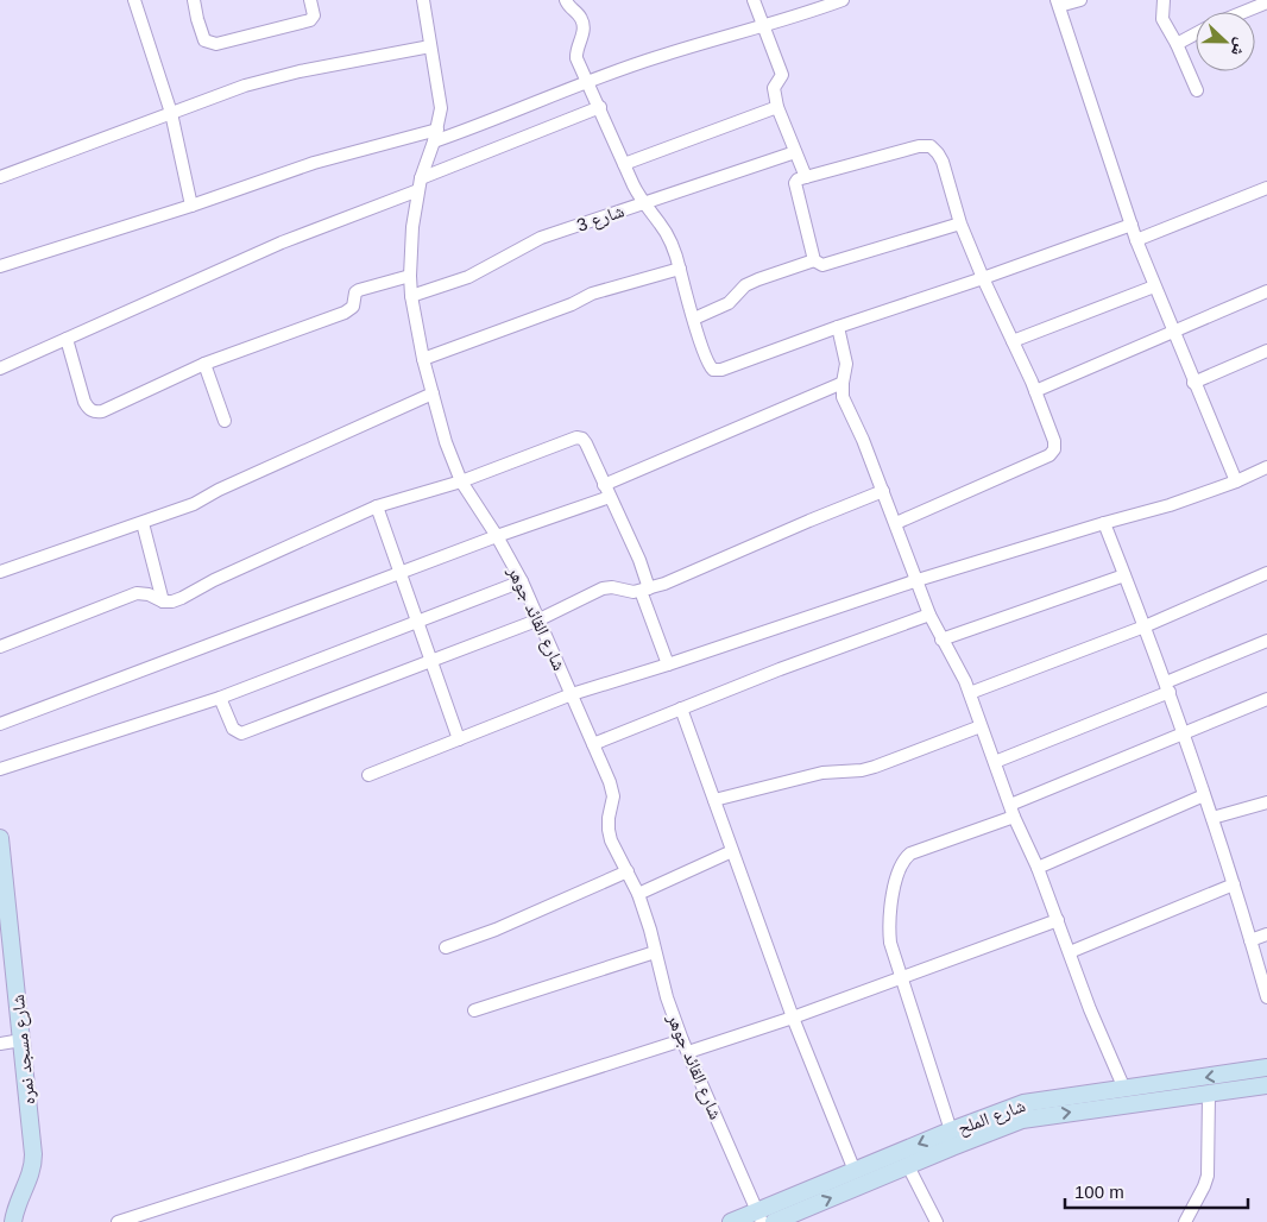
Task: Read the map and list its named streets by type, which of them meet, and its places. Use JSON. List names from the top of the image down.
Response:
{
  "streets": {
    "street": [
      "شارع 3",
      "شارع القائد جوهر",
      "شارع مسجد نمره",
      "شارع الملح"
    ]
  },
  "crossings": [
    ["شارع 3", "شارع القائد جوهر"],
    ["شارع القائد جوهر", "شارع الملح"]
  ],
  "scale_bar": "100 m",
  "north": "right"
}
